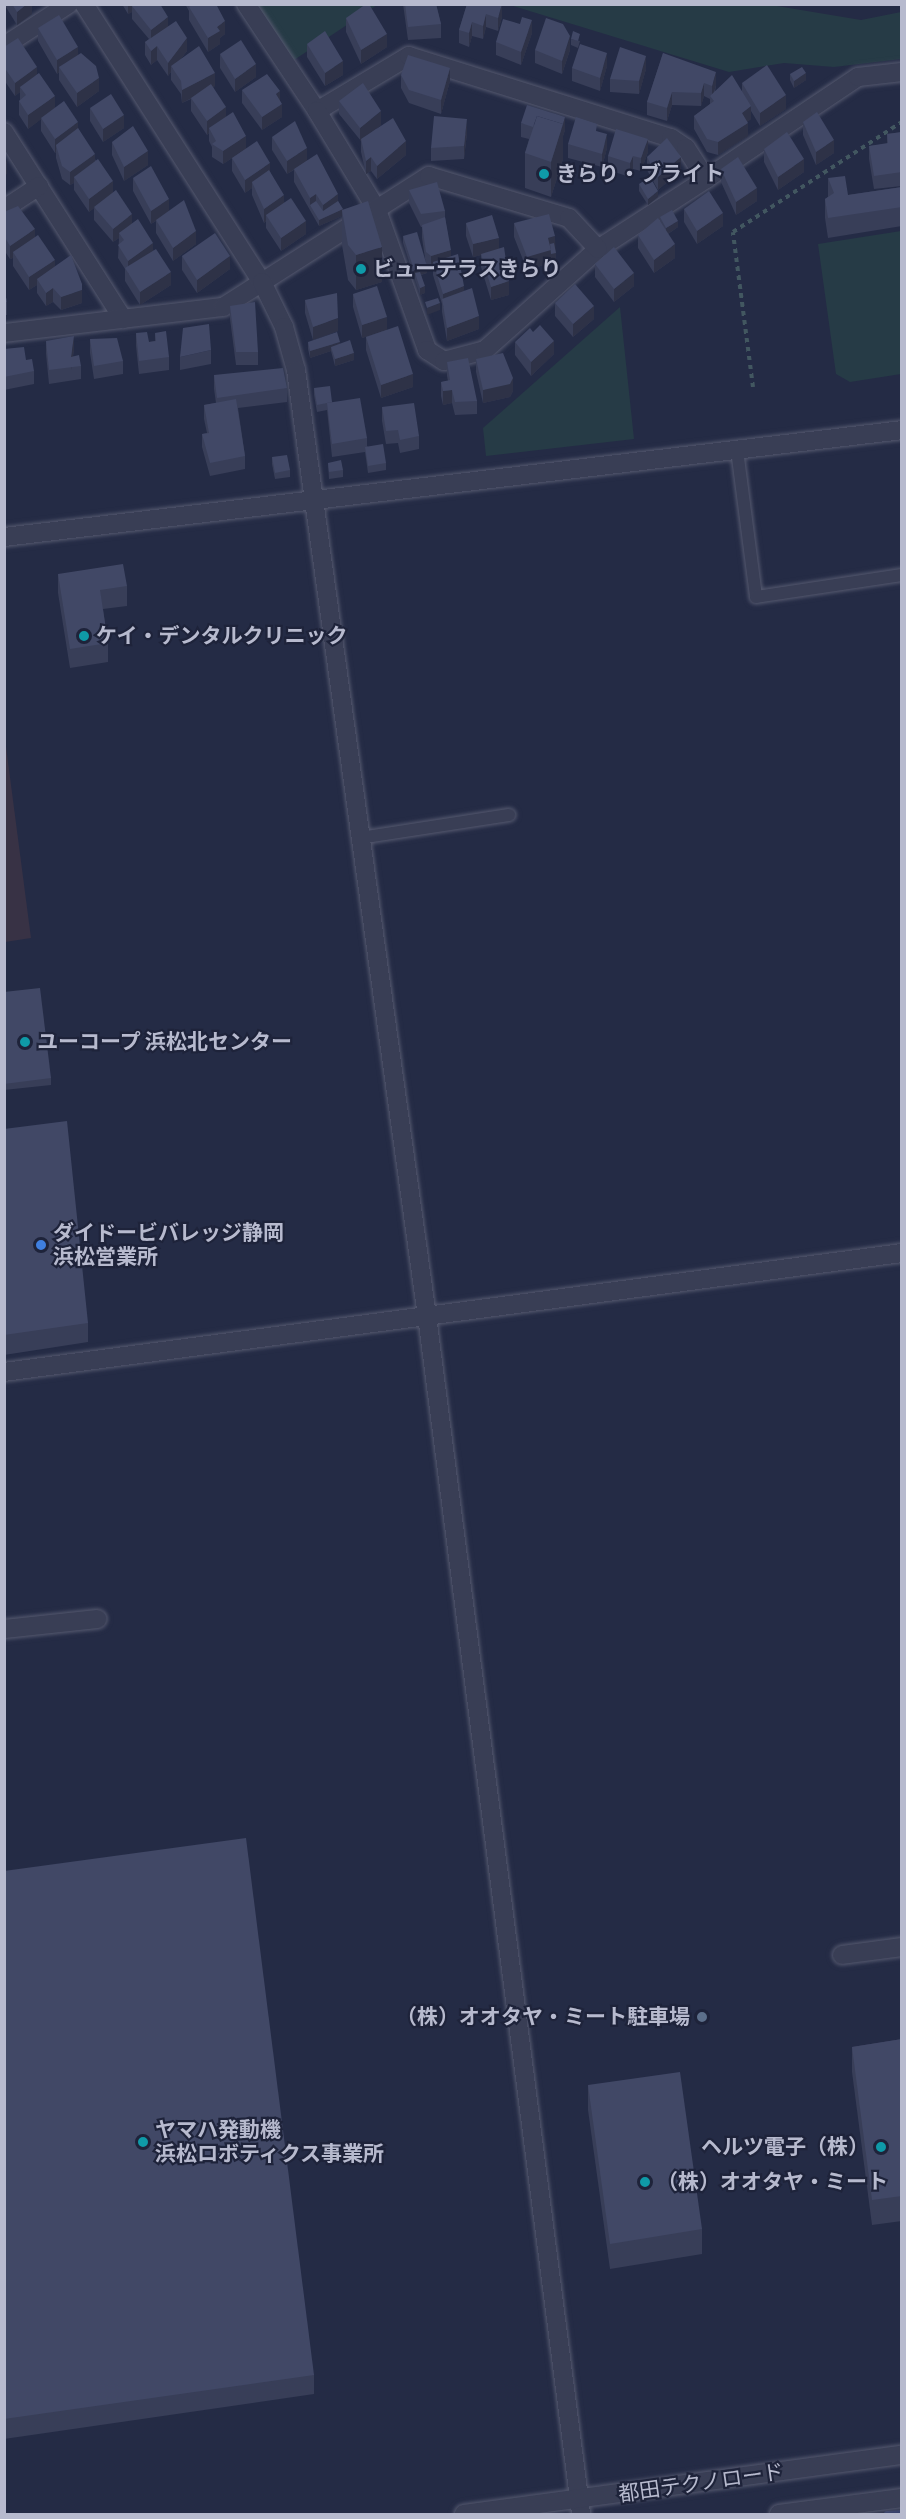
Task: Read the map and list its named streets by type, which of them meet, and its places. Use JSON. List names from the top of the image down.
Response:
{
  "streets": {
    "street": ["都田テクノロード"]
  },
  "places": [
    "きらり・ブライト",
    "ビューテラスきらり",
    "ケイ・デンタルクリニック",
    "ユーコープ 浜松北センター",
    "ダイドービバレッジ静岡 浜松営業所",
    "（株）オオタヤ・ミート駐車場",
    "ヤマハ発動機 浜松ロボティクス事業所",
    "ヘルツ電子（株）",
    "（株）オオタヤ・ミート"
  ]
}
